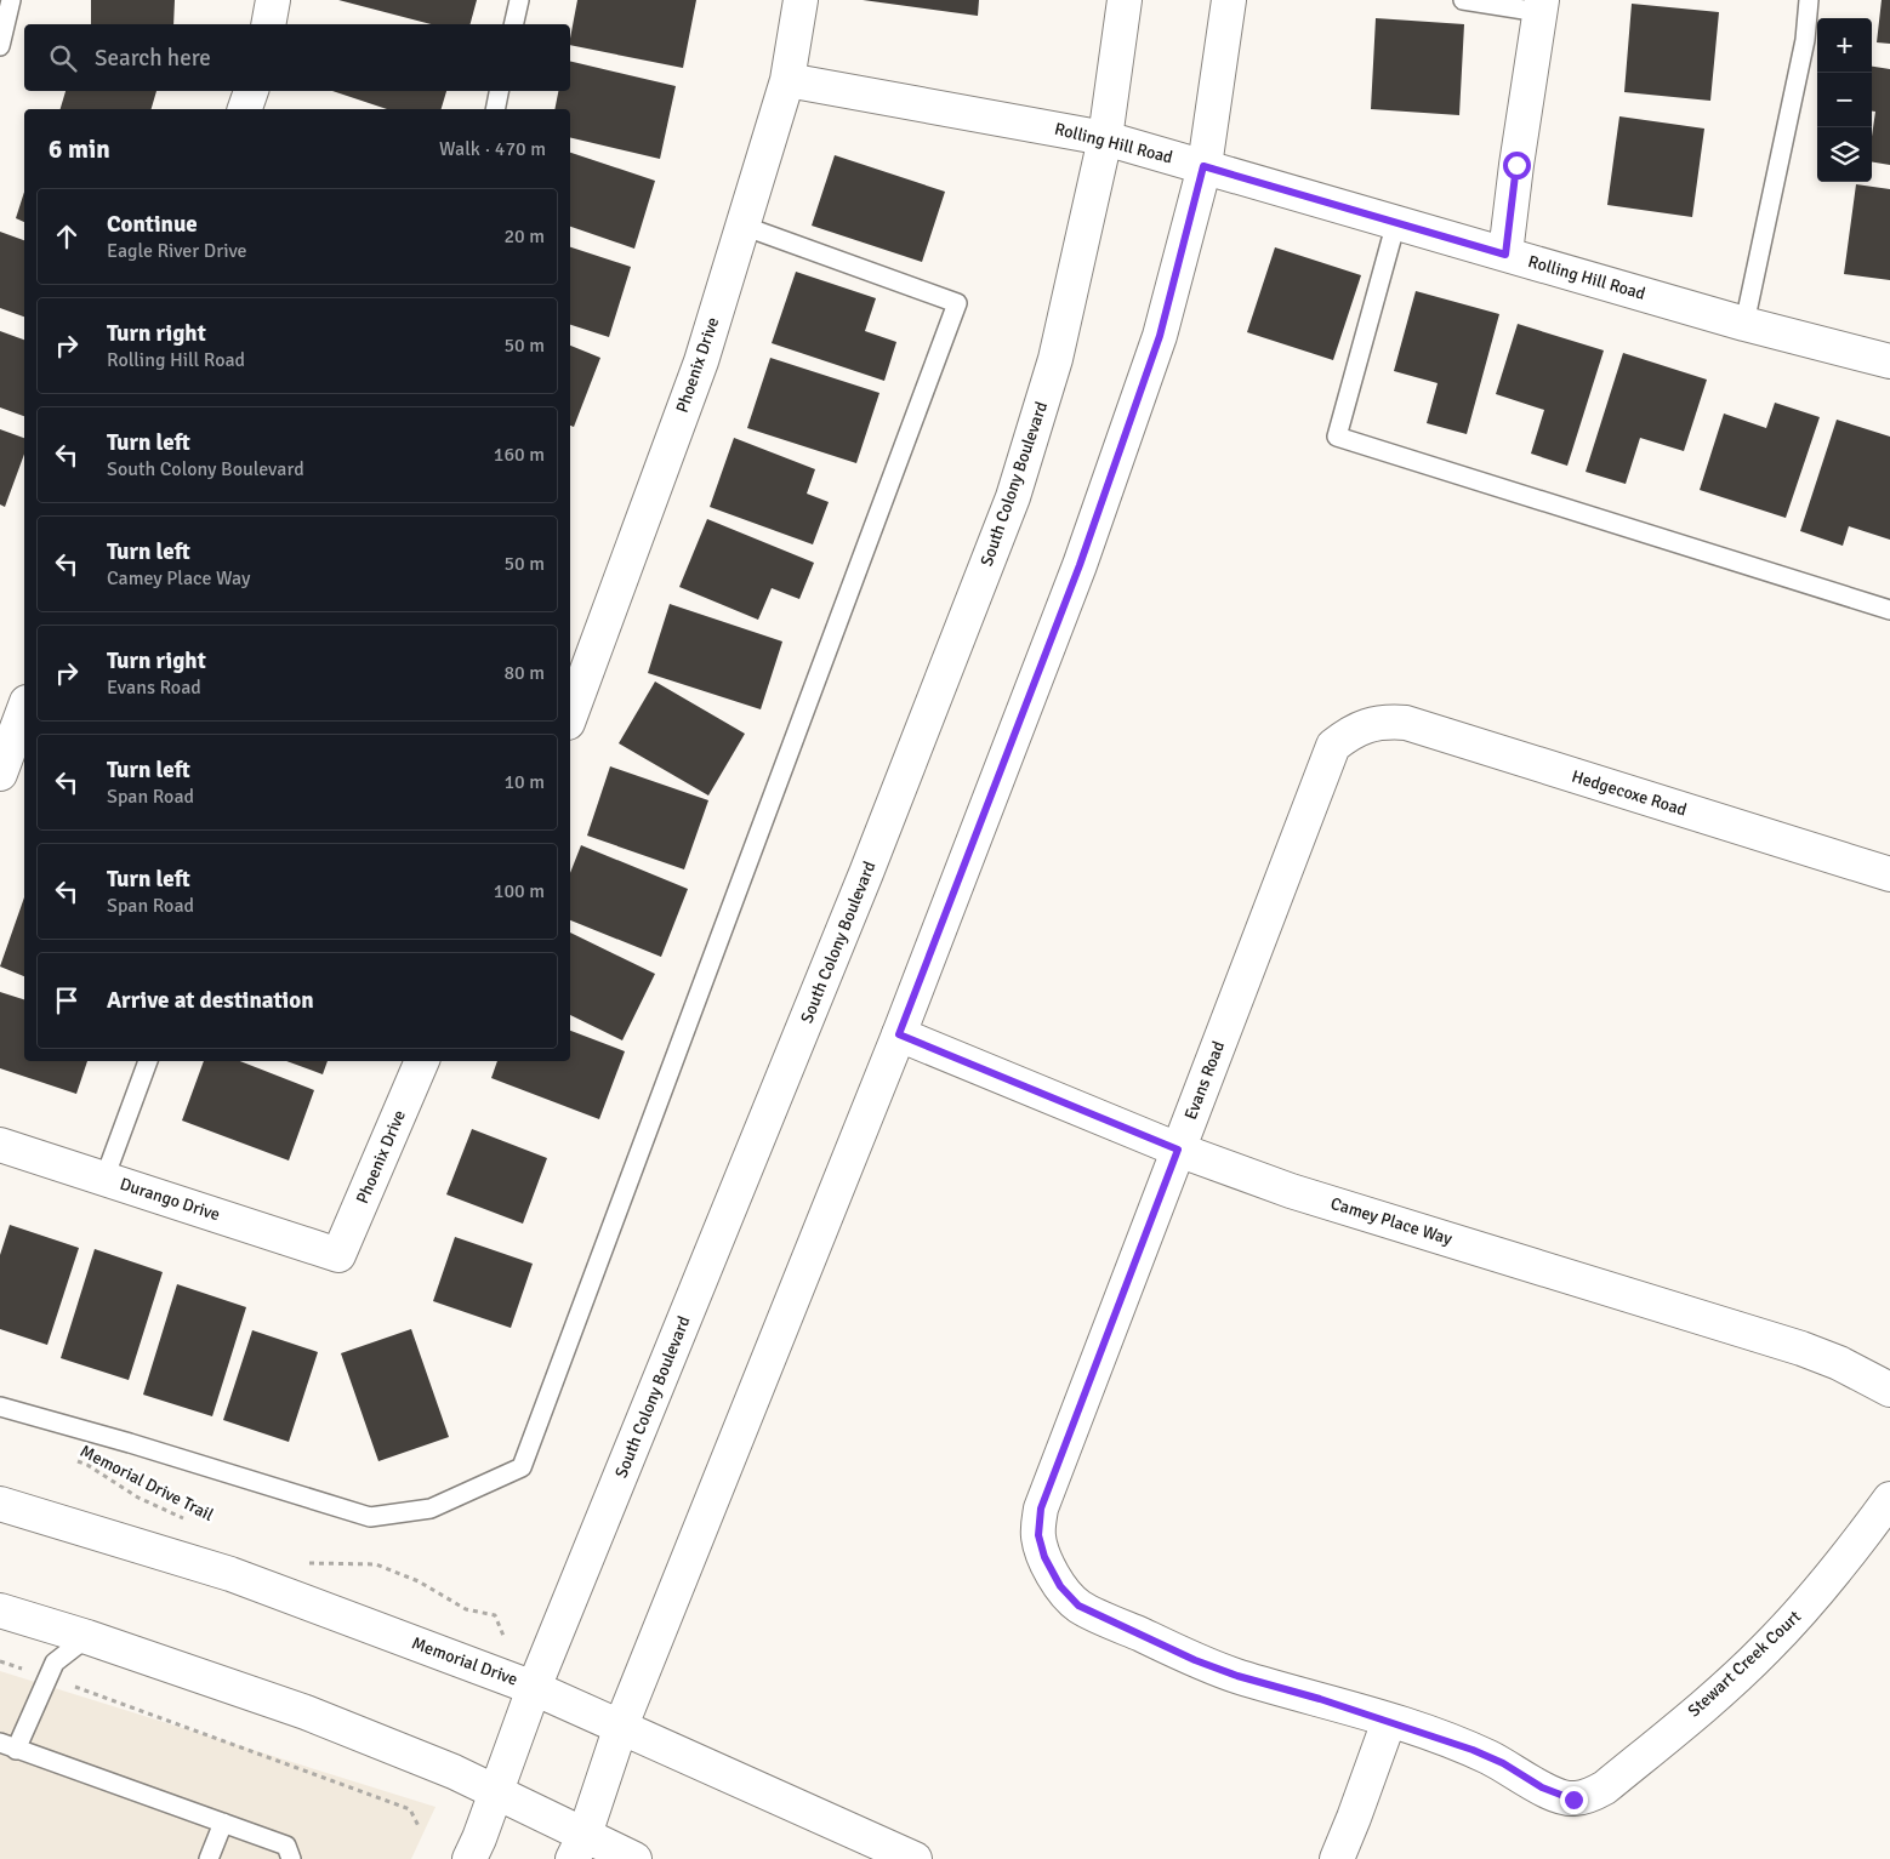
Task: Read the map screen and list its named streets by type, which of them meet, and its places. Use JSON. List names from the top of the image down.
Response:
{
  "streets": {
    "street": [
      "Rolling Hill Road",
      "Phoenix Drive",
      "South Colony Boulevard",
      "Hedgecoxe Road",
      "Evans Road",
      "Durango Drive",
      "Camey Place Way",
      "Memorial Drive",
      "Stewart Creek Court"
    ],
    "path": ["Memorial Drive Trail"]
  },
  "crossings": [
    ["Rolling Hill Road", "Phoenix Drive"],
    ["Rolling Hill Road", "South Colony Boulevard"],
    ["Phoenix Drive", "Durango Drive"],
    ["South Colony Boulevard", "Memorial Drive"],
    ["Hedgecoxe Road", "Evans Road"],
    ["Evans Road", "Camey Place Way"],
    ["Evans Road", "Stewart Creek Court"]
  ],
  "page": {
    "map_buttons": ["+", "−"],
    "search": "Search here",
    "heading": ["6 min", "Walk · 470 m"],
    "list": [
      ["Continue", "Eagle River Drive", "20 m"],
      ["Turn right", "Rolling Hill Road", "50 m"],
      ["Turn left", "South Colony Boulevard", "160 m"],
      ["Turn left", "Camey Place Way", "50 m"],
      ["Turn right", "Evans Road", "80 m"],
      ["Turn left", "Span Road", "10 m"],
      ["Turn left", "Span Road", "100 m"],
      "Arrive at destination"
    ]
  }
}
